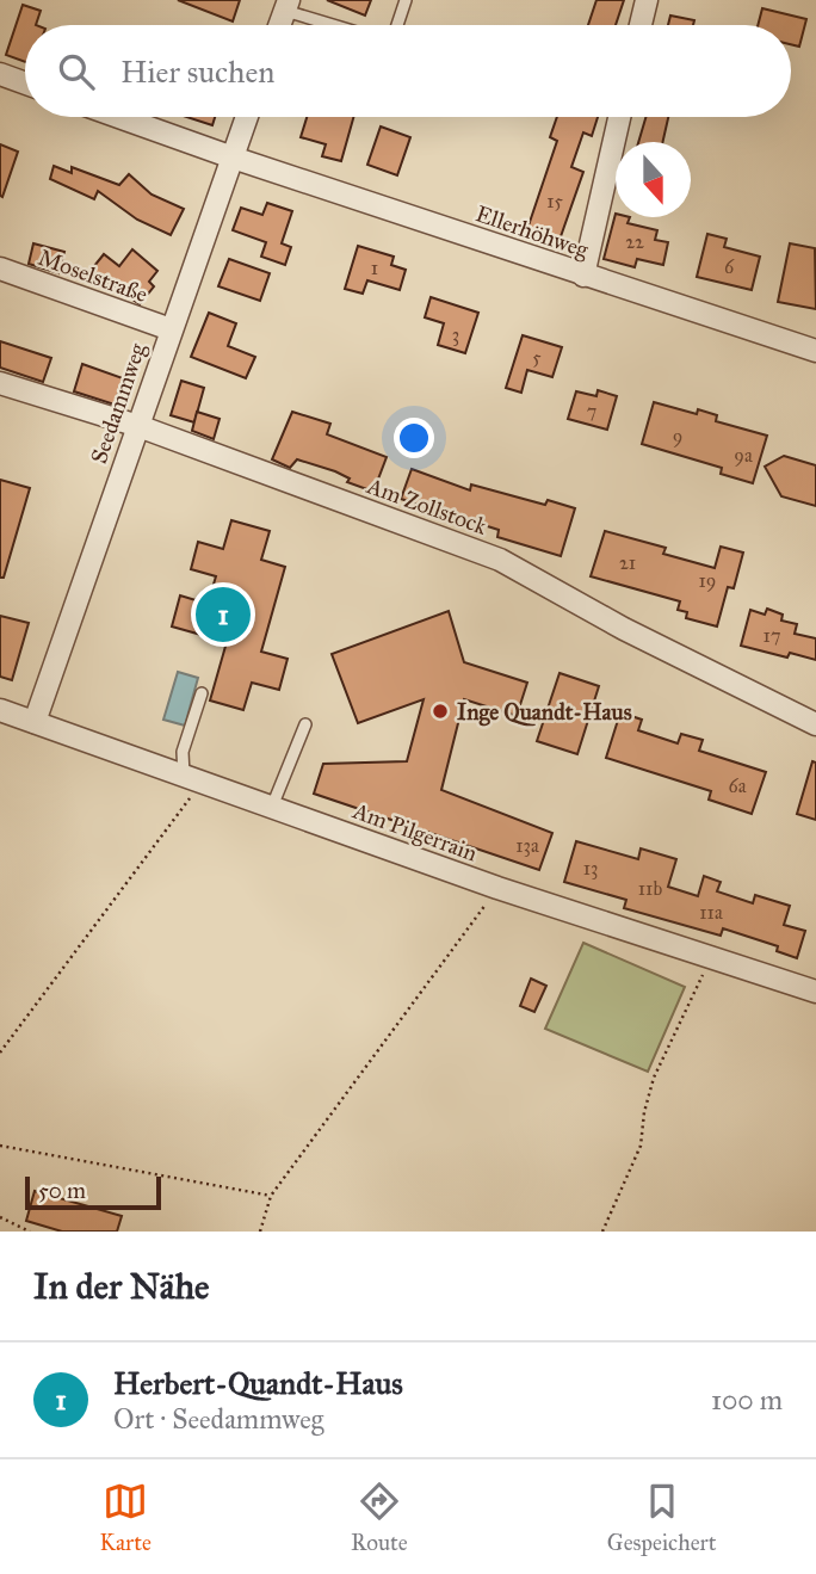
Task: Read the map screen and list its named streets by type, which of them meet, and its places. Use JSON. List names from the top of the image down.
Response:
{
  "streets": {
    "street": [
      "Ellerhöhweg",
      "Moselstraße",
      "Seedammweg",
      "Am Zollstock",
      "Am Pilgerrain"
    ]
  },
  "crossings": [
    ["Ellerhöhweg", "Seedammweg"],
    ["Moselstraße", "Seedammweg"],
    ["Seedammweg", "Am Zollstock"],
    ["Seedammweg", "Am Pilgerrain"]
  ],
  "places": ["Inge Quandt-Haus"],
  "house_numbers": [
    "15",
    "22",
    "6",
    "1",
    "3",
    "5",
    "7",
    "9",
    "9a",
    "21",
    "19",
    "17",
    "6a",
    "13a",
    "13",
    "11b",
    "11a"
  ],
  "scale_bar": "50 m",
  "north": "bottom",
  "page": {
    "search": "Hier suchen",
    "pins": "1",
    "scale": "50 m",
    "heading": "In der Nähe",
    "list": [
      {
        "mark": "1",
        "name": "Herbert-Quandt-Haus",
        "note": "Ort · Seedammweg",
        "value": "100 m"
      }
    ],
    "nav": ["Karte", "Route", "Gespeichert"]
  }
}
